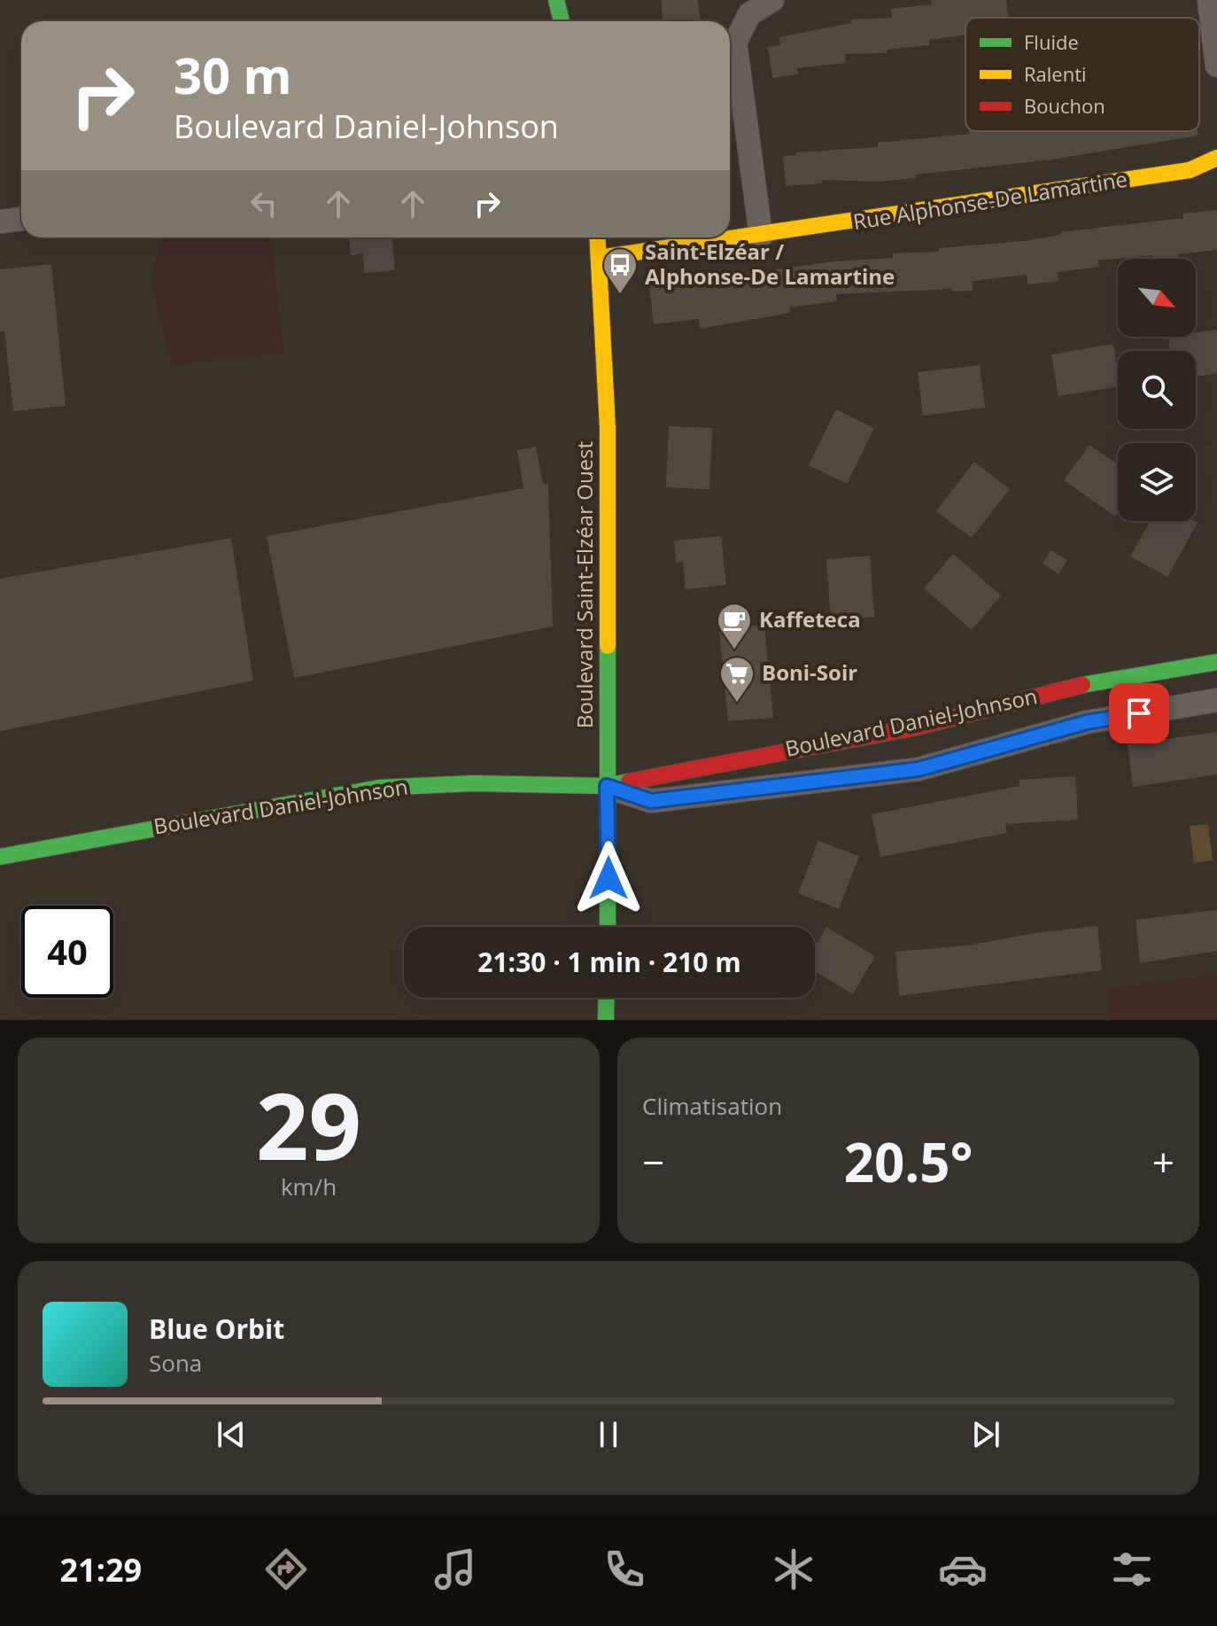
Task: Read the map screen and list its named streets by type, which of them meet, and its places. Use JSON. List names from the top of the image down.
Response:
{
  "streets": {
    "street": ["Rue Alphonse-De Lamartine", "Boulevard Saint-Elzéar Ouest", "Boulevard Daniel-Johnson"]
  },
  "crossings": [
    ["Rue Alphonse-De Lamartine", "Boulevard Saint-Elzéar Ouest"],
    ["Boulevard Saint-Elzéar Ouest", "Boulevard Daniel-Johnson"]
  ],
  "places": {
    "bus stop": ["Saint-Elzéar / Alphonse-De Lamartine"],
    "cafe": ["Kaffeteca"],
    "supermarket": ["Boni-Soir"]
  },
  "legend": ["Fluide", "Ralenti", "Bouchon"],
  "north": "bottom right",
  "page": {
    "turn": ["30 m", "Boulevard Daniel-Johnson"],
    "limit": "40",
    "trip": "21:30 · 1 min · 210 m",
    "tile": [
      ["29", "km/h"],
      "Climatisation"
    ],
    "heat": ["−", "20.5°", "+"],
    "song": ["Blue Orbit", "Sona"],
    "tabs": "21:29"
  }
}
